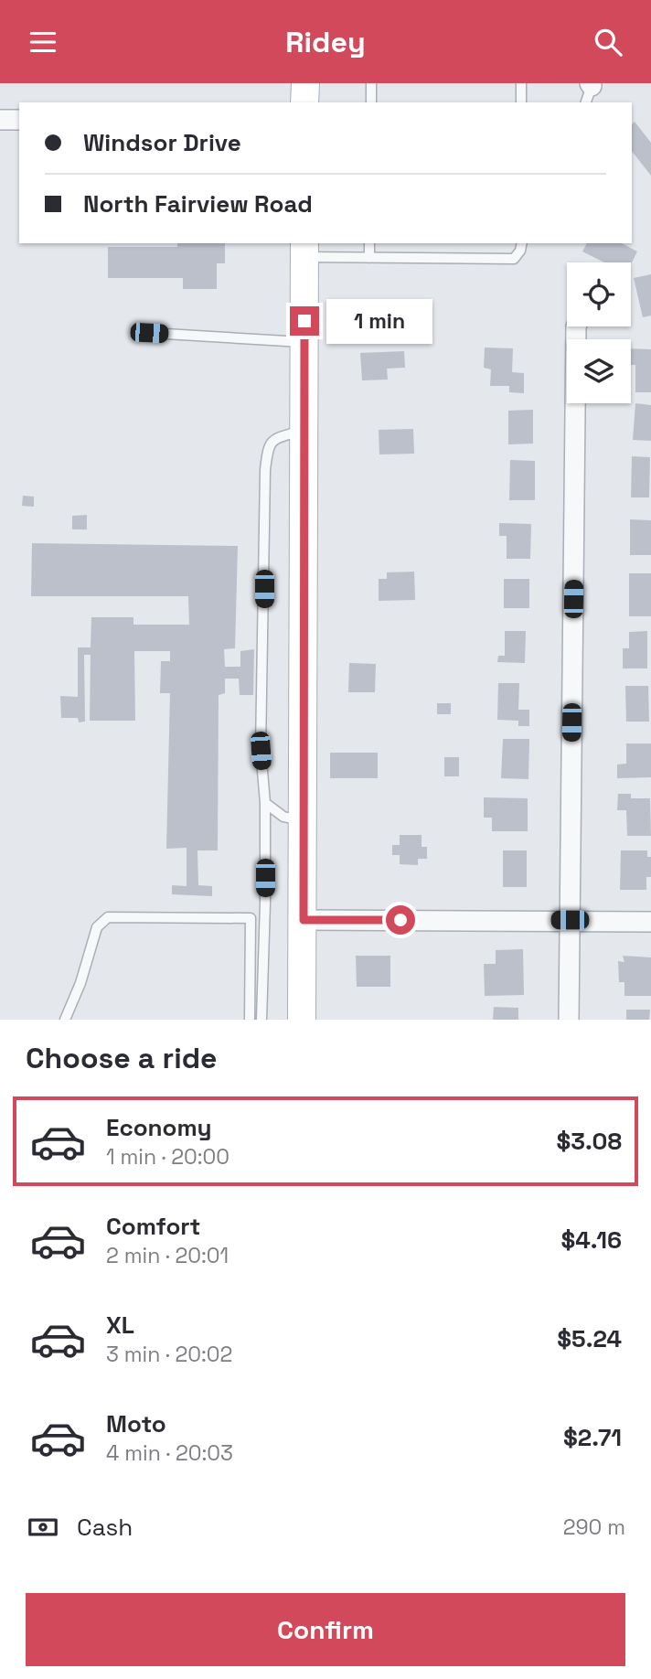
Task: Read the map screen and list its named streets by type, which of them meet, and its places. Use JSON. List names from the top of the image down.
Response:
{
  "page": {
    "header": "Ridey",
    "banner": ["Windsor Drive", "North Fairview Road"],
    "bubble": "1 min",
    "heading": "Choose a ride",
    "list": [
      {
        "name": "Economy",
        "note": "1 min · 20:00",
        "value": "$3.08"
      },
      {
        "name": "Comfort",
        "note": "2 min · 20:01",
        "value": "$4.16"
      },
      {
        "name": "XL",
        "note": "3 min · 20:02",
        "value": "$5.24"
      },
      {
        "name": "Moto",
        "note": "4 min · 20:03",
        "value": "$2.71"
      }
    ],
    "pay": ["Cash", "290 m"],
    "buttons": "Confirm"
  }
}
